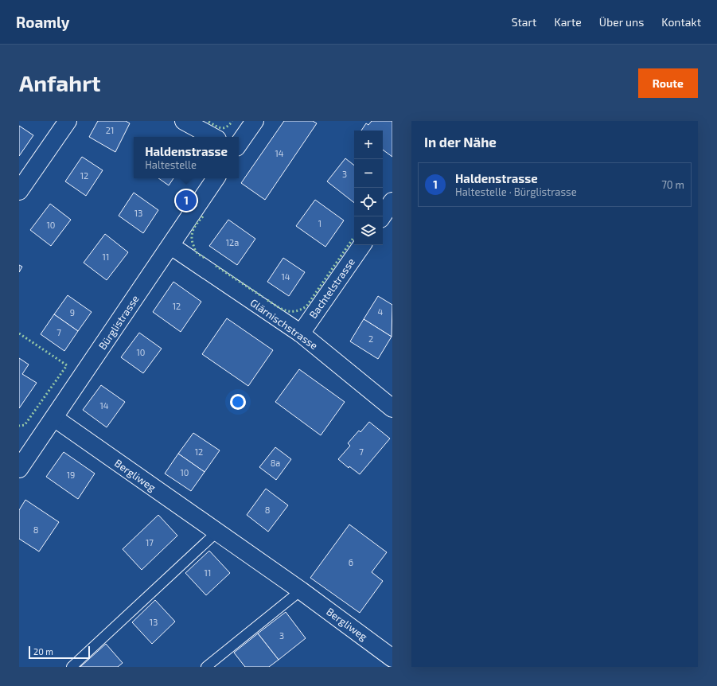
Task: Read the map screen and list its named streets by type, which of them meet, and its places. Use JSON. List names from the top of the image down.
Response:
{
  "streets": {
    "street": [
      "Bachtelstrasse",
      "Bürglistrasse",
      "Glärnischstrasse",
      "Bergliweg"
    ]
  },
  "crossings": [
    ["Bachtelstrasse", "Glärnischstrasse"],
    ["Bürglistrasse", "Glärnischstrasse"],
    ["Bürglistrasse", "Bergliweg"]
  ],
  "house_numbers": [
    "21",
    "14",
    "3",
    "12",
    "13",
    "1",
    "10",
    "12a",
    "11",
    "14",
    "12",
    "4",
    "9",
    "7",
    "2",
    "10",
    "14",
    "12",
    "7",
    "8a",
    "10",
    "19",
    "8",
    "8",
    "17",
    "6",
    "11",
    "13",
    "3"
  ],
  "scale_bar": "20 m",
  "page": {
    "header": "Roamly",
    "nav": [
      "Start",
      "Karte",
      "Über uns",
      "Kontakt"
    ],
    "buttons": "Route",
    "title": "Anfahrt",
    "heading": "In der Nähe",
    "map_buttons": ["+", "−"],
    "popup": ["Haldenstrasse", "Haltestelle"],
    "list": [
      {
        "mark": "1",
        "name": "Haldenstrasse",
        "note": "Haltestelle · Bürglistrasse",
        "value": "70 m"
      }
    ],
    "pins": "1",
    "scale": "20 m"
  }
}
